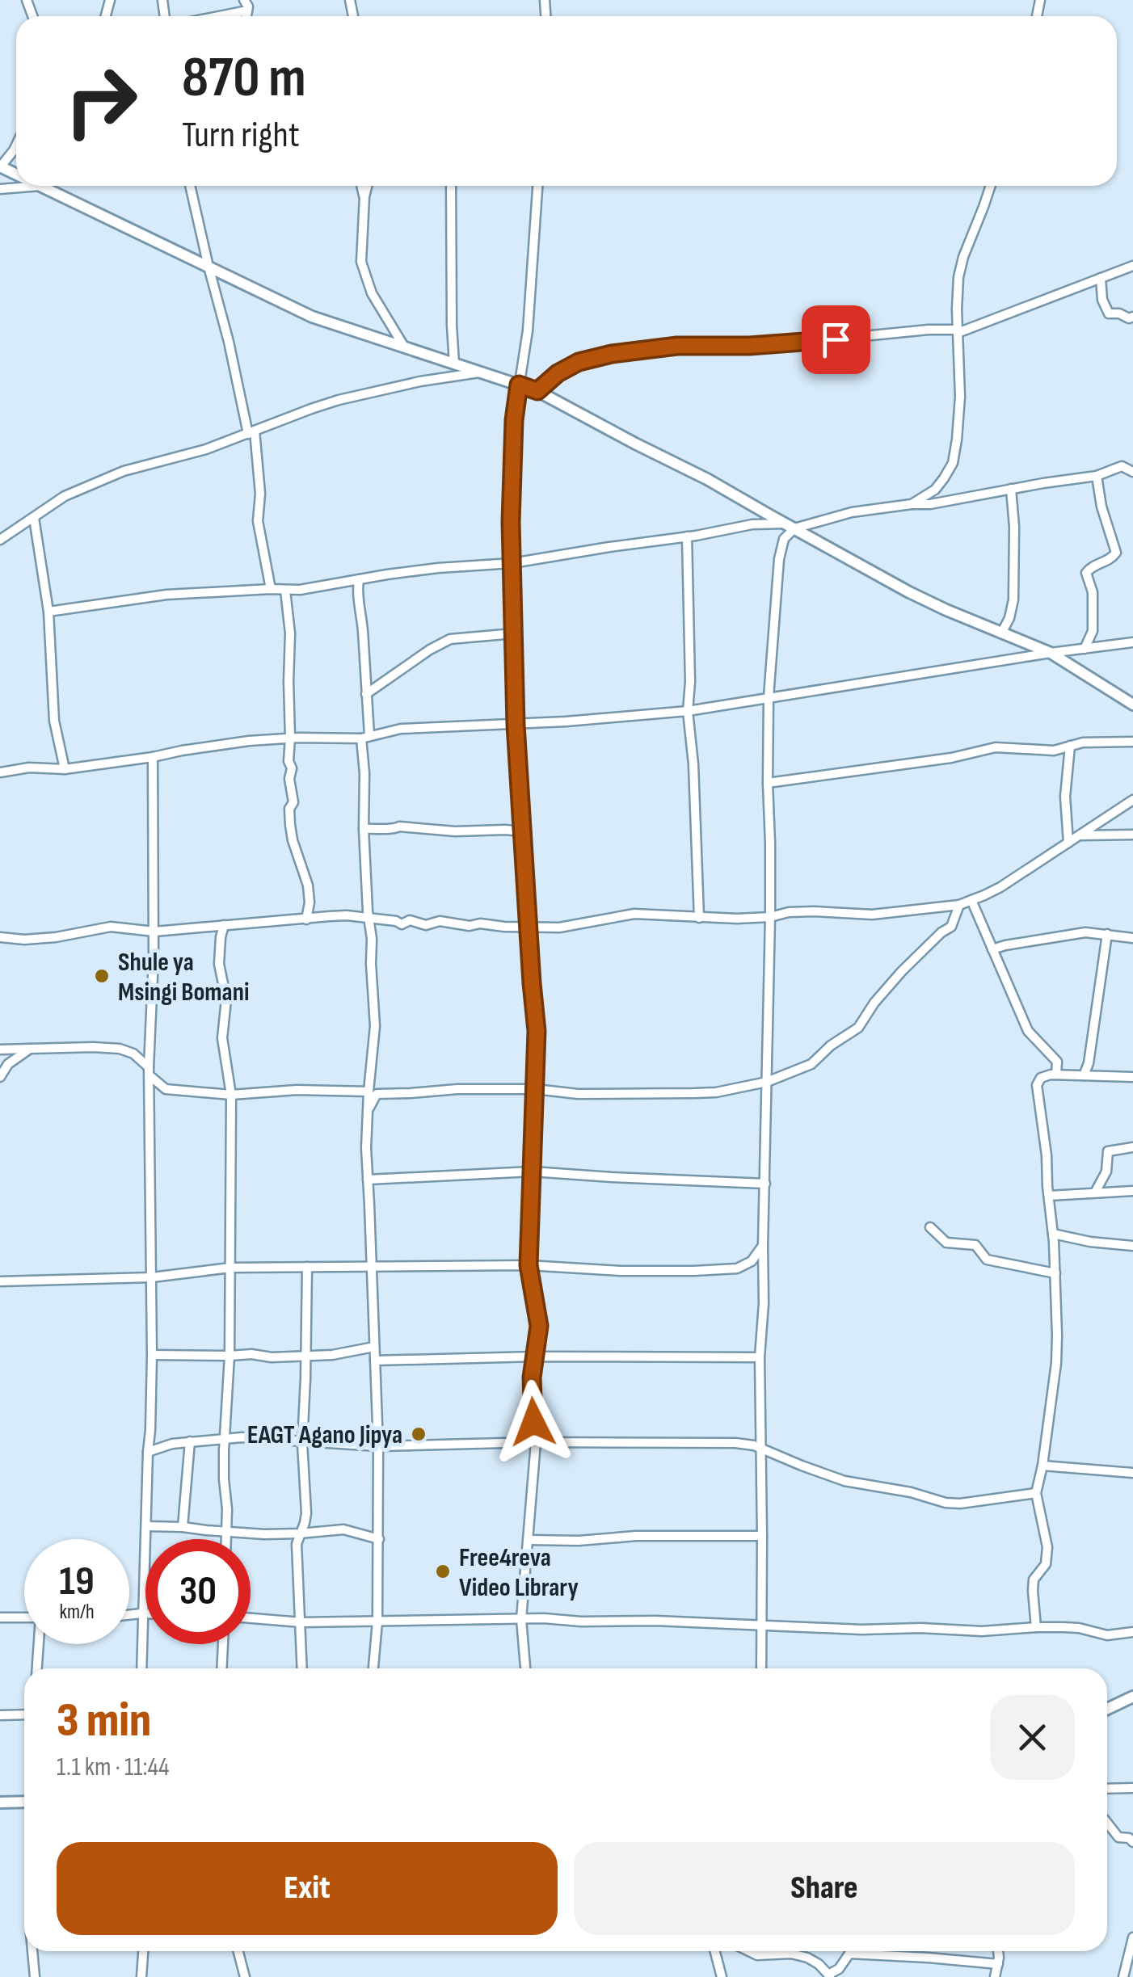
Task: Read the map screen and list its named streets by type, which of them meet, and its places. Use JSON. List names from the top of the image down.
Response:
{
  "places": ["Shule ya Msingi Bomani", "EAGT Agano Jipya", "Free4reva Video Library"],
  "page": {
    "turn": ["870 m", "Turn right"],
    "speed": "19 km/h",
    "limit": "30",
    "heading": ["3 min", "1.1 km · 11:44"],
    "buttons": ["Exit", "Share"]
  }
}
